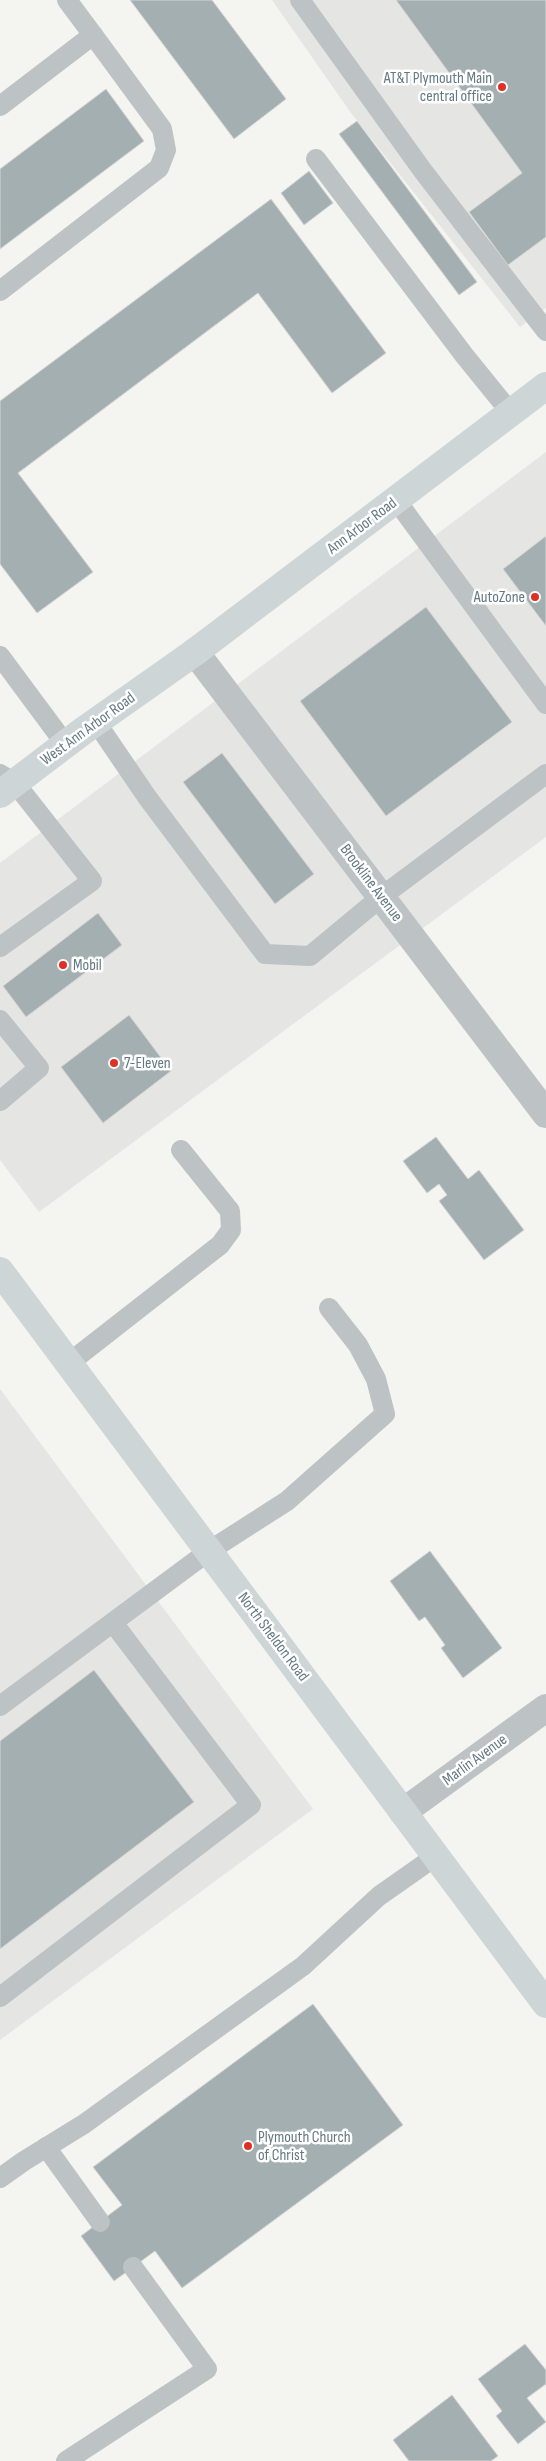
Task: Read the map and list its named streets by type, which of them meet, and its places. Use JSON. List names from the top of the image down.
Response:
{
  "streets": {
    "main road": ["Ann Arbor Road", "West Ann Arbor Road", "North Sheldon Road"],
    "street": ["Brookline Avenue", "Marlin Avenue"]
  },
  "crossings": [
    ["Ann Arbor Road", "West Ann Arbor Road"],
    ["Ann Arbor Road", "Brookline Avenue"],
    ["West Ann Arbor Road", "Brookline Avenue"],
    ["North Sheldon Road", "Marlin Avenue"]
  ],
  "places": [
    "AT&T Plymouth Main central office",
    "AutoZone",
    "Mobil",
    "7-Eleven",
    "Plymouth Church of Christ"
  ]
}
